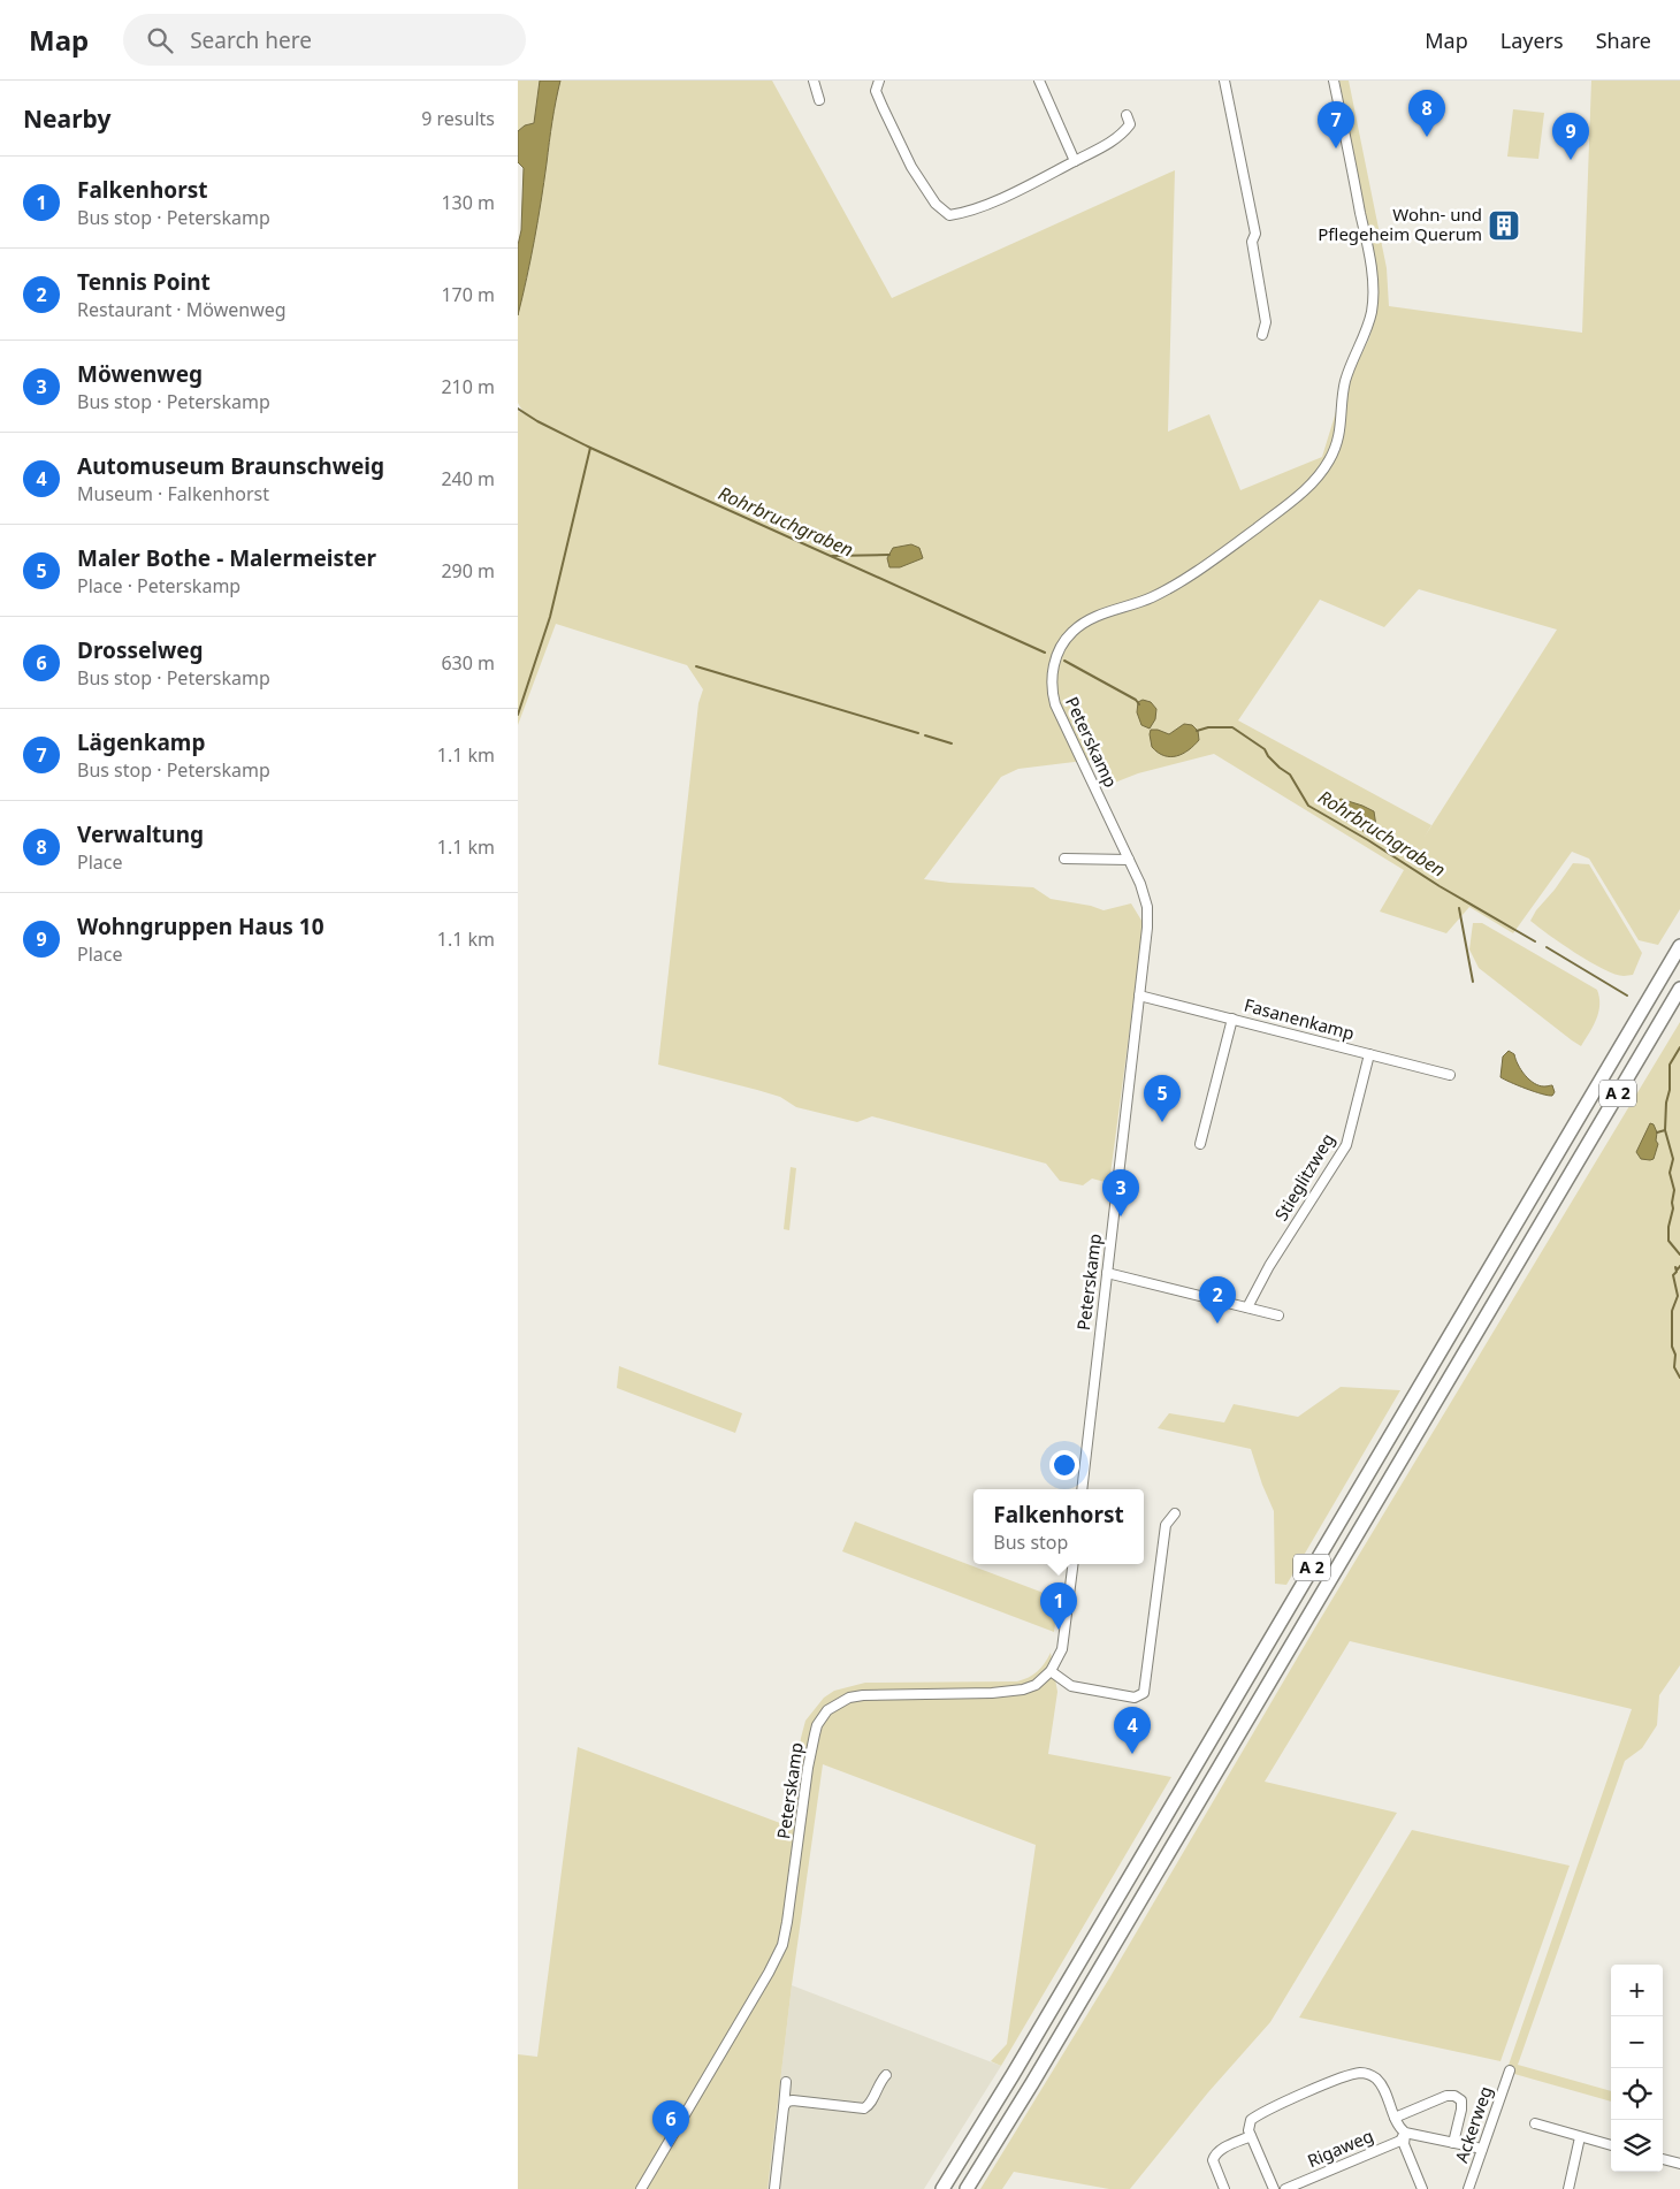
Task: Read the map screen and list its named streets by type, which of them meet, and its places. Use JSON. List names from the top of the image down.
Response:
{
  "streets": {
    "highway": ["A 2"],
    "street": [
      "Peterskamp",
      "Fasanenkamp",
      "Stieglitzweg",
      "Ackerweg",
      "Rigaweg"
    ]
  },
  "crossings": [
    ["Peterskamp", "Fasanenkamp"],
    ["Fasanenkamp", "Stieglitzweg"]
  ],
  "water": ["Rohrbruchgraben"],
  "places": {
    "building": ["Wohn- und Pflegeheim Querum"]
  },
  "page": {
    "header": "Map",
    "search": "Search here",
    "nav": ["Map", "Layers", "Share"],
    "heading": ["Nearby", "9 results"],
    "pins": [
      "8",
      "7",
      "9",
      "5",
      "3",
      "2",
      "1",
      "4",
      "6"
    ],
    "list": [
      {
        "mark": "1",
        "name": "Falkenhorst",
        "note": "Bus stop · Peterskamp",
        "value": "130 m"
      },
      {
        "mark": "2",
        "name": "Tennis Point",
        "note": "Restaurant · Möwenweg",
        "value": "170 m"
      },
      {
        "mark": "3",
        "name": "Möwenweg",
        "note": "Bus stop · Peterskamp",
        "value": "210 m"
      },
      {
        "mark": "4",
        "name": "Automuseum Braunschweig",
        "note": "Museum · Falkenhorst",
        "value": "240 m"
      },
      {
        "mark": "5",
        "name": "Maler Bothe - Malermeister",
        "note": "Place · Peterskamp",
        "value": "290 m"
      },
      {
        "mark": "6",
        "name": "Drosselweg",
        "note": "Bus stop · Peterskamp",
        "value": "630 m"
      },
      {
        "mark": "7",
        "name": "Lägenkamp",
        "note": "Bus stop · Peterskamp",
        "value": "1.1 km"
      },
      {
        "mark": "8",
        "name": "Verwaltung",
        "note": "Place",
        "value": "1.1 km"
      },
      {
        "mark": "9",
        "name": "Wohngruppen Haus 10",
        "note": "Place",
        "value": "1.1 km"
      }
    ],
    "popup": ["Falkenhorst", "Bus stop"],
    "map_buttons": ["+", "−"]
  }
}
